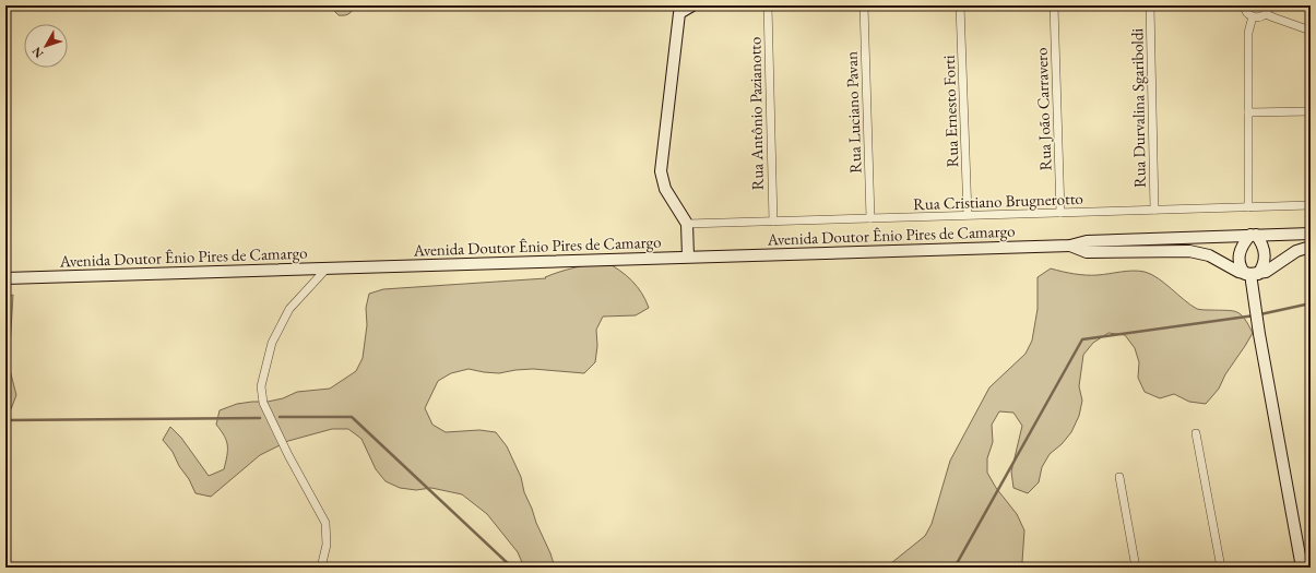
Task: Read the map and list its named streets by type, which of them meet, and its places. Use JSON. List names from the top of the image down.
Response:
{
  "streets": {
    "main road": ["Avenida Doutor Ênio Pires de Camargo"],
    "street": [
      "Rua Durvalina Sgariboldi",
      "Rua João Carravero",
      "Rua Ernesto Forti",
      "Rua Luciano Pavan",
      "Rua Antônio Pazianotto",
      "Rua Cristiano Brugnerotto"
    ]
  },
  "crossings": [
    ["Rua Durvalina Sgariboldi", "Rua Cristiano Brugnerotto"],
    ["Rua João Carravero", "Rua Cristiano Brugnerotto"],
    ["Rua Ernesto Forti", "Rua Cristiano Brugnerotto"],
    ["Rua Luciano Pavan", "Rua Cristiano Brugnerotto"],
    ["Rua Antônio Pazianotto", "Rua Cristiano Brugnerotto"]
  ],
  "north": "bottom left"
}
